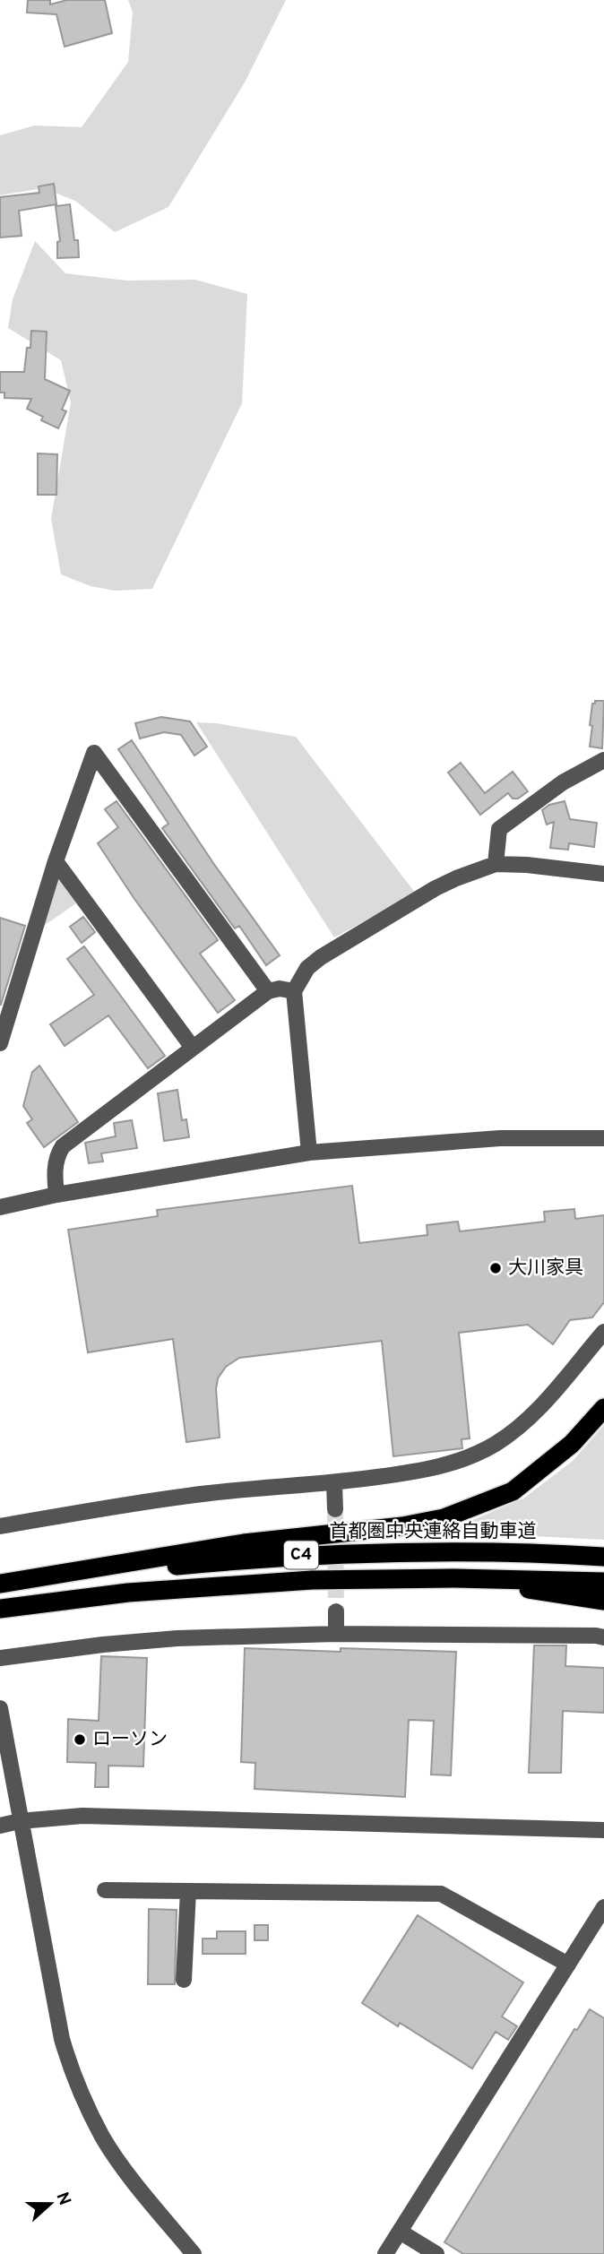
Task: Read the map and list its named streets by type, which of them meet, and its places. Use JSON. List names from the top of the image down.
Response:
{
  "streets": {
    "highway": ["首都圏中央連絡自動車道", "C4"]
  },
  "places": ["大川家具", "ローソン"],
  "north": "right"
}
